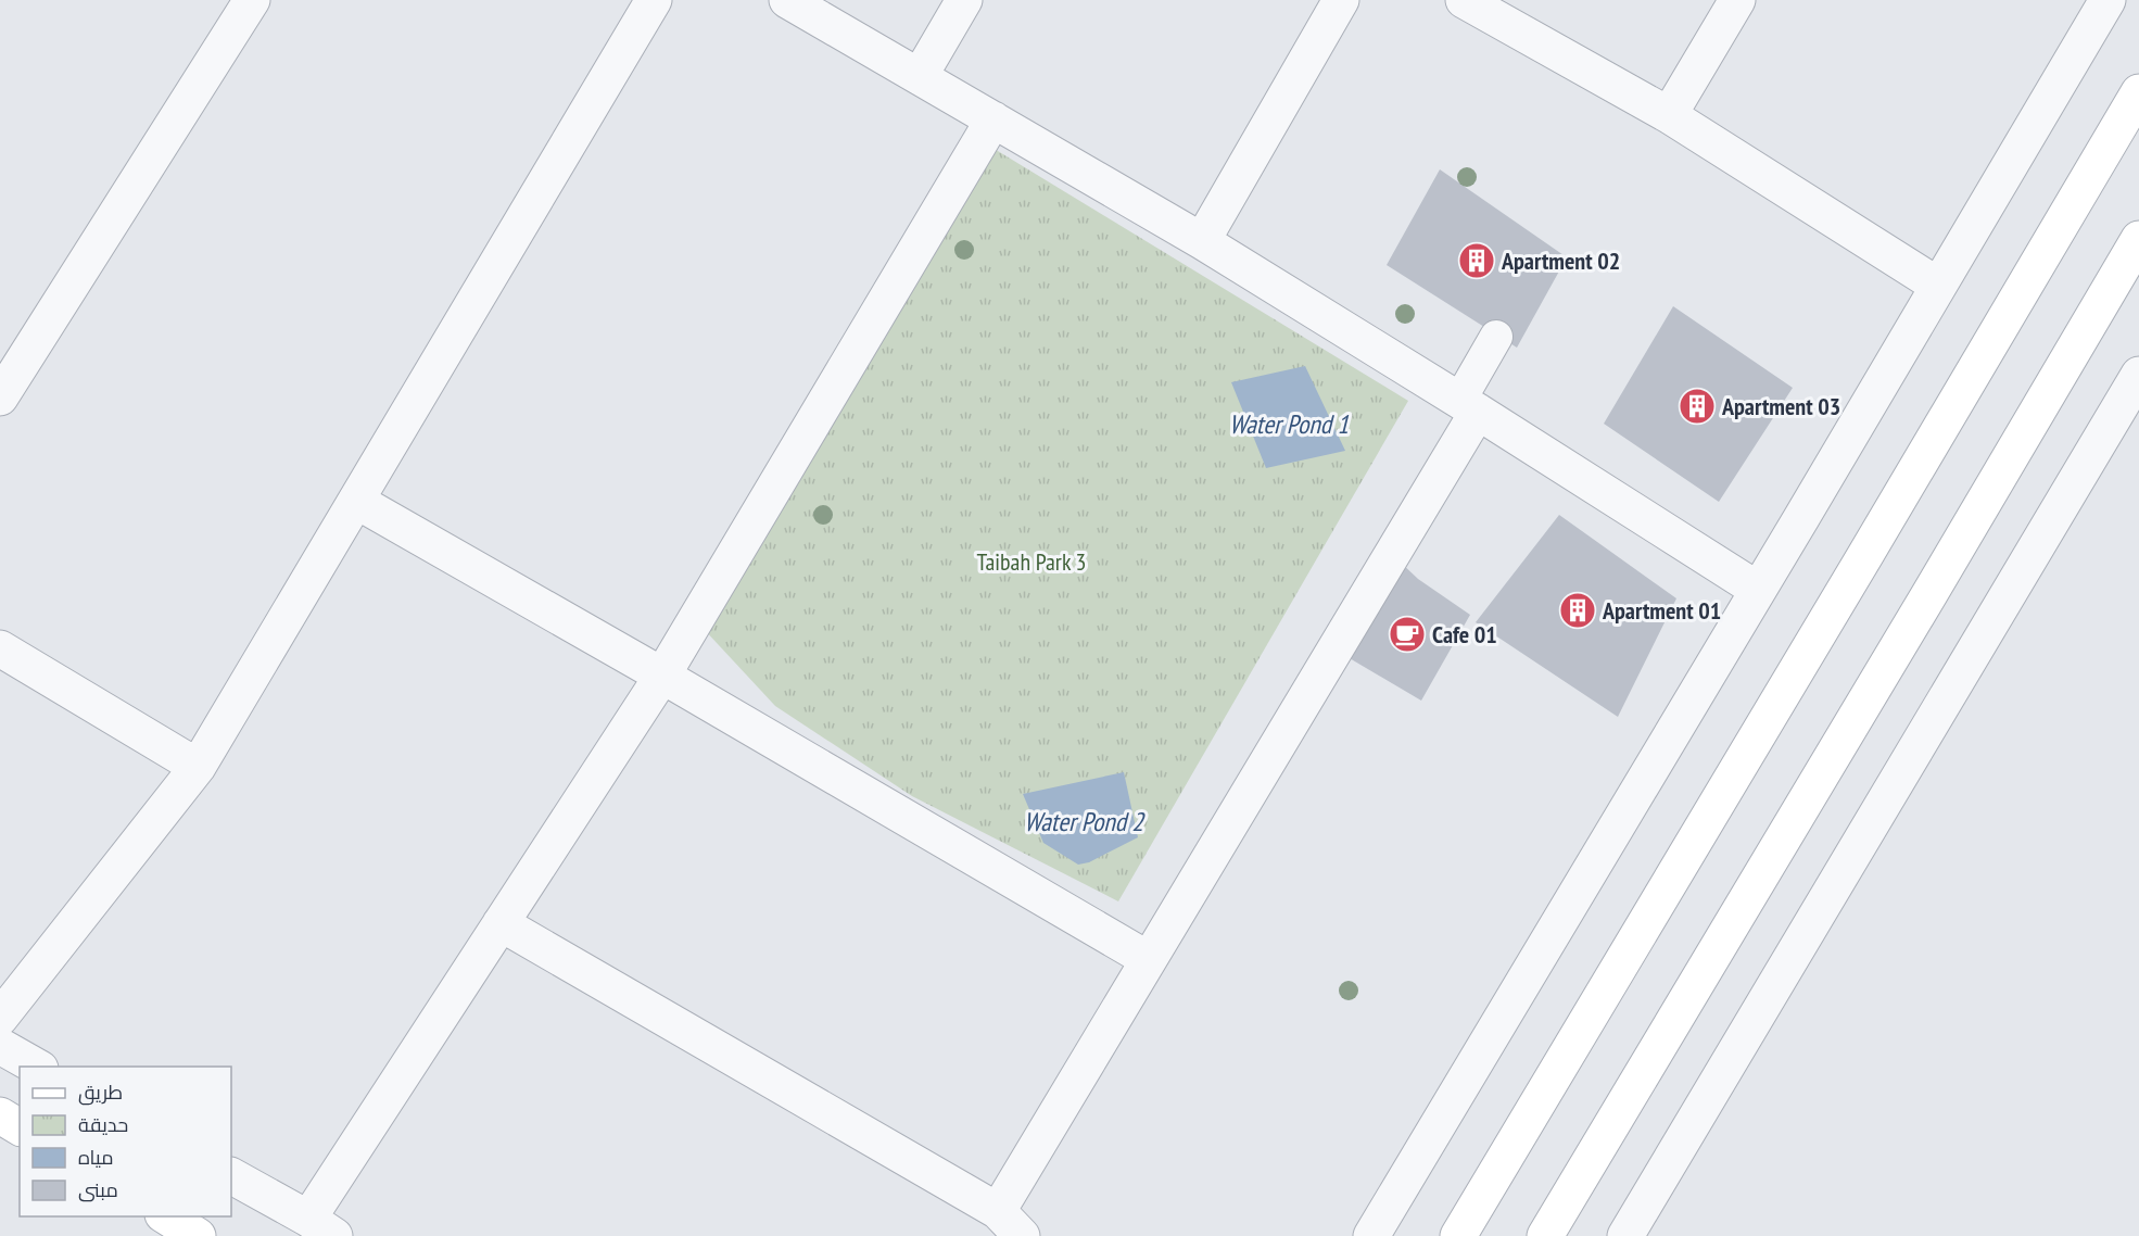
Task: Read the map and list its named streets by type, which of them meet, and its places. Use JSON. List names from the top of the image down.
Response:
{
  "water": ["Water Pond 1", "Water Pond 2"],
  "parks": ["Taibah Park 3"],
  "places": {
    "building": ["Apartment 02", "Apartment 03", "Apartment 01"],
    "cafe": ["Cafe 01"]
  },
  "legend": [
    "طريق",
    "حديقة",
    "مياه",
    "مبنى"
  ]
}
